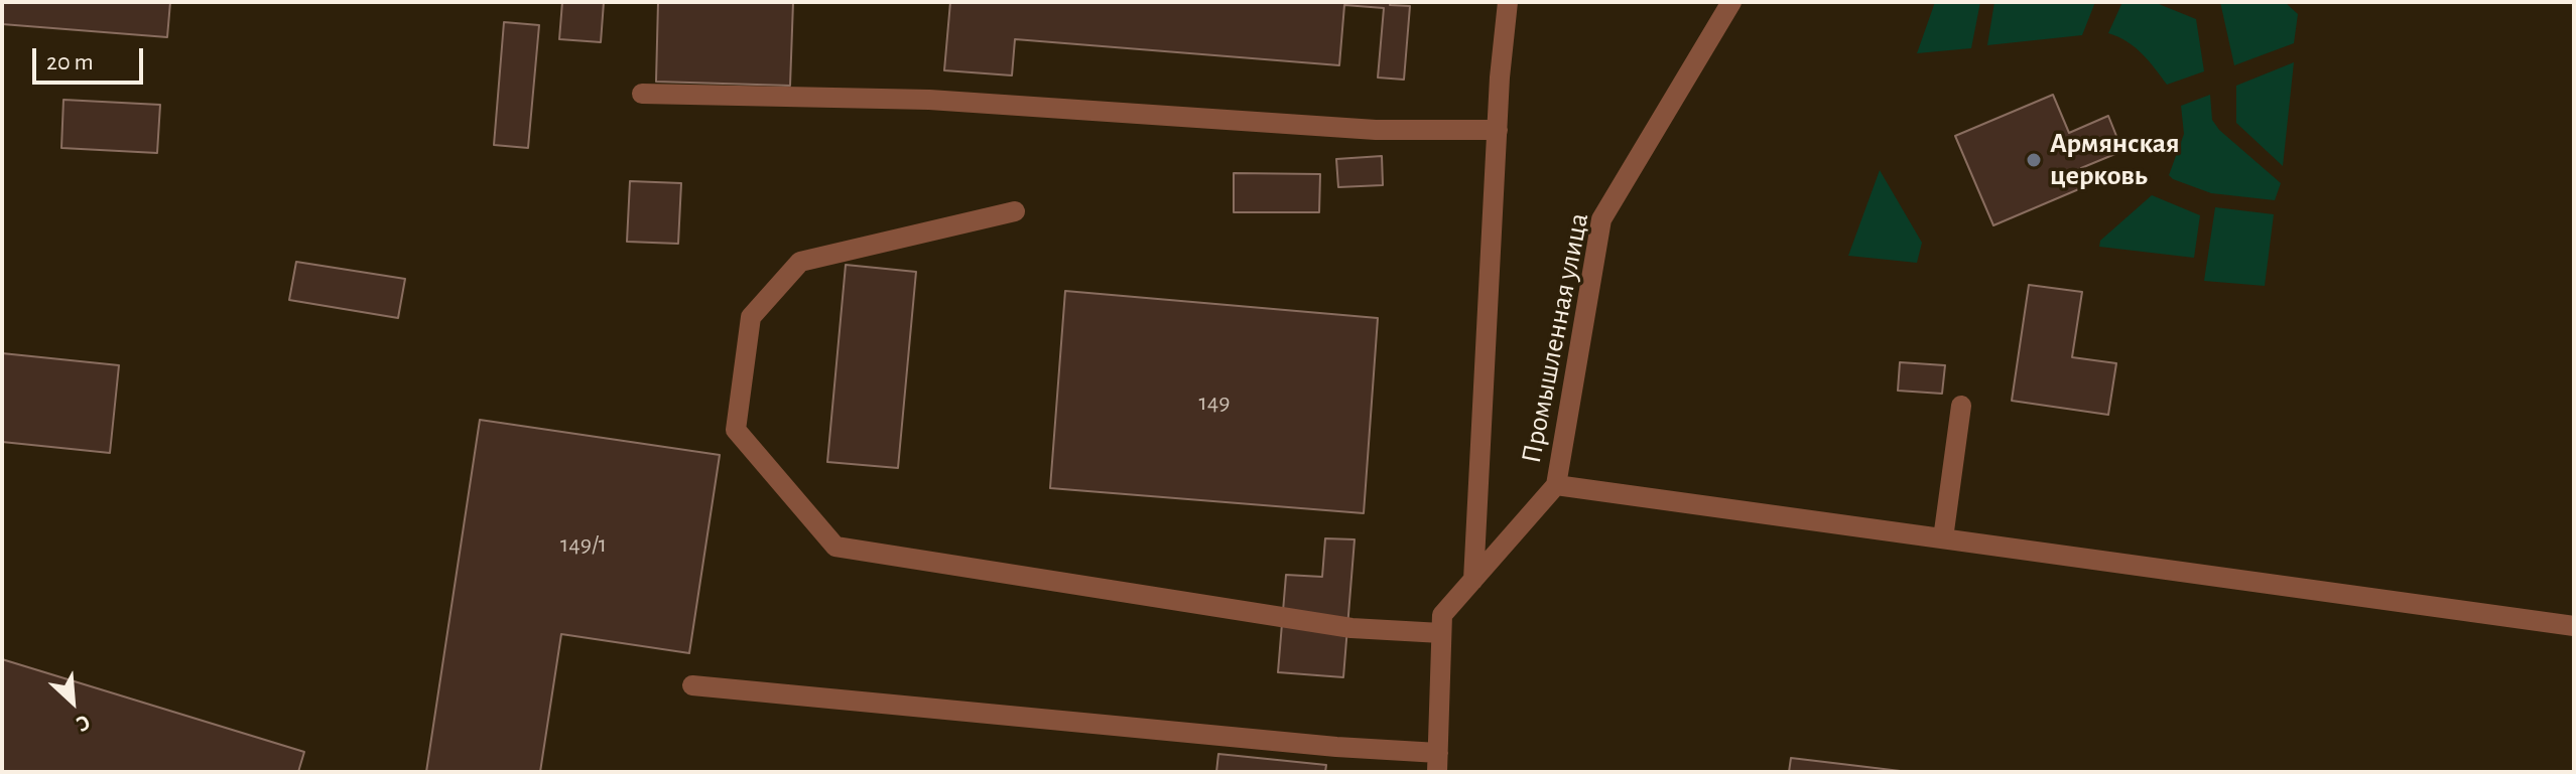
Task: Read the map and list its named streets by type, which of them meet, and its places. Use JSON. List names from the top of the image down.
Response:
{
  "streets": {
    "street": ["Промышленная улица"]
  },
  "places": ["Армянская церковь"],
  "house_numbers": ["149", "149/1"],
  "scale_bar": "20 m",
  "north": "bottom right"
}
